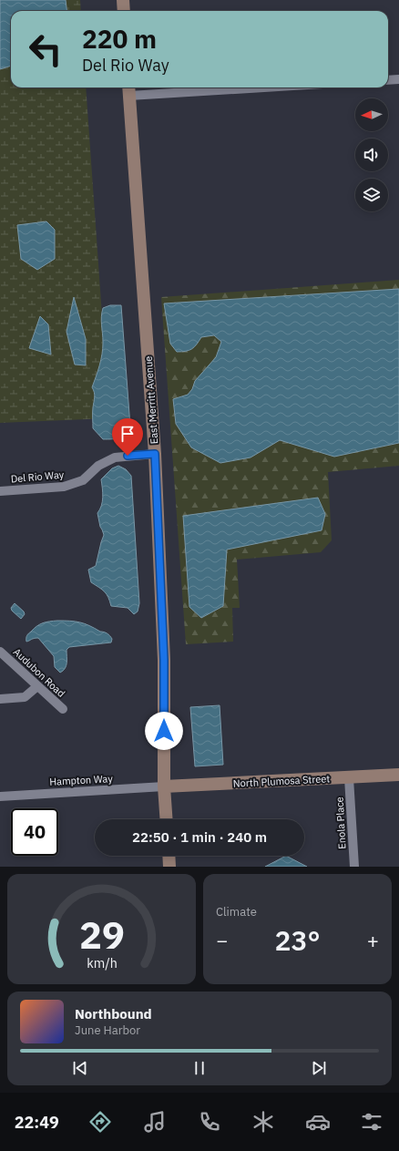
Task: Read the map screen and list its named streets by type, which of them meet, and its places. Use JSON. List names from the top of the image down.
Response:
{
  "streets": {
    "street": [
      "East Merritt Avenue",
      "Del Rio Way",
      "Audubon Road",
      "Hampton Way",
      "North Plumosa Street",
      "Enola Place"
    ]
  },
  "crossings": [
    ["East Merritt Avenue", "Del Rio Way"],
    ["East Merritt Avenue", "Hampton Way"],
    ["East Merritt Avenue", "North Plumosa Street"],
    ["Hampton Way", "North Plumosa Street"],
    ["North Plumosa Street", "Enola Place"]
  ],
  "north": "left",
  "page": {
    "turn": ["220 m", "Del Rio Way"],
    "limit": "40",
    "trip": "22:50 · 1 min · 240 m",
    "tile": "Climate",
    "heat": ["−", "23°", "+"],
    "song": ["Northbound", "June Harbor"],
    "tabs": "22:49",
    "gauge": ["29", "km/h"]
  }
}
